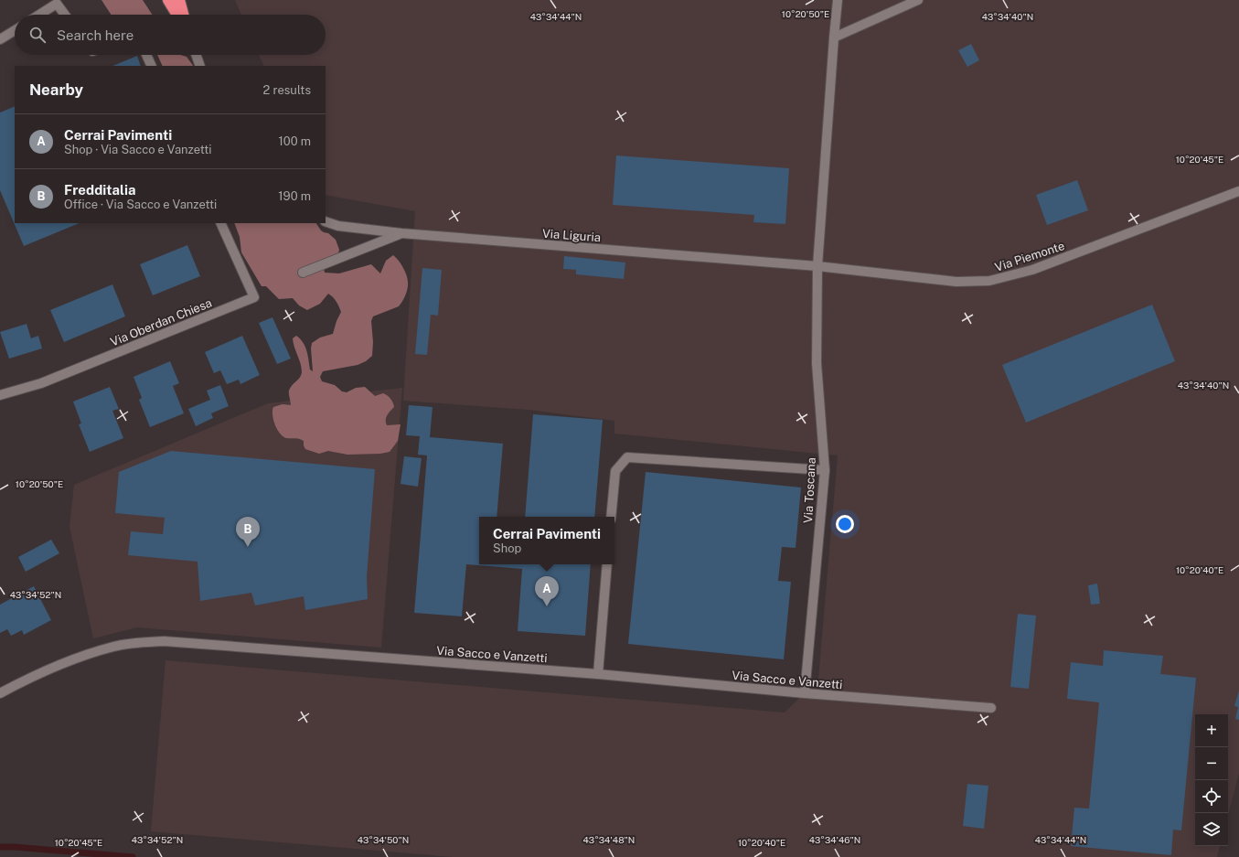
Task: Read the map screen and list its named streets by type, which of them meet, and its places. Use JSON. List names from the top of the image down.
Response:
{
  "streets": {
    "street": [
      "Via Liguria",
      "Via Piemonte",
      "Via Oberdan Chiesa",
      "Via Toscana",
      "Via Sacco e Vanzetti"
    ]
  },
  "crossings": [
    ["Via Liguria", "Via Piemonte"],
    ["Via Liguria", "Via Toscana"],
    ["Via Piemonte", "Via Toscana"],
    ["Via Toscana", "Via Sacco e Vanzetti"]
  ],
  "page": {
    "search": "Search here",
    "heading": ["Nearby", "2 results"],
    "list": [
      {
        "mark": "A",
        "name": "Cerrai Pavimenti",
        "note": "Shop · Via Sacco e Vanzetti",
        "value": "100 m"
      },
      {
        "mark": "B",
        "name": "Fredditalia",
        "note": "Office · Via Sacco e Vanzetti",
        "value": "190 m"
      }
    ],
    "popup": ["Cerrai Pavimenti", "Shop"],
    "pins": ["B", "A"],
    "map_buttons": ["+", "−"]
  },
  "coordinates": [
    "10°20'50\"E",
    "43°34'44\"N",
    "43°34'40\"N",
    "10°20'45\"E",
    "10°20'40\"E",
    "43°34'52\"N",
    "43°34'50\"N",
    "43°34'48\"N",
    "43°34'46\"N"
  ]
}
